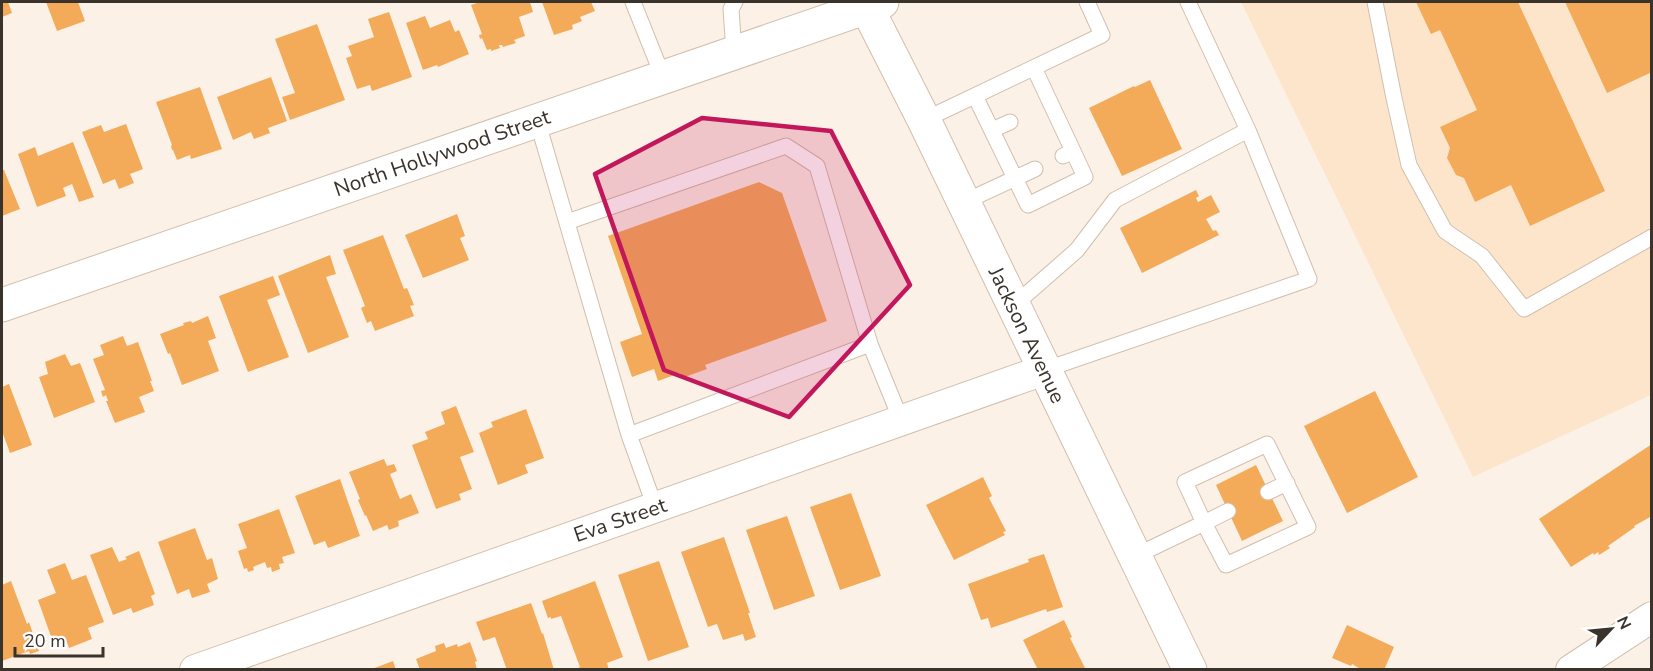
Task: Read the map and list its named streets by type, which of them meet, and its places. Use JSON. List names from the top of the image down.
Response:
{
  "streets": {
    "main road": ["North Hollywood Street", "Jackson Avenue"],
    "street": ["Eva Street"]
  },
  "crossings": [
    ["North Hollywood Street", "Jackson Avenue"],
    ["Jackson Avenue", "Eva Street"]
  ],
  "scale_bar": "20 m",
  "north": "top right"
}
